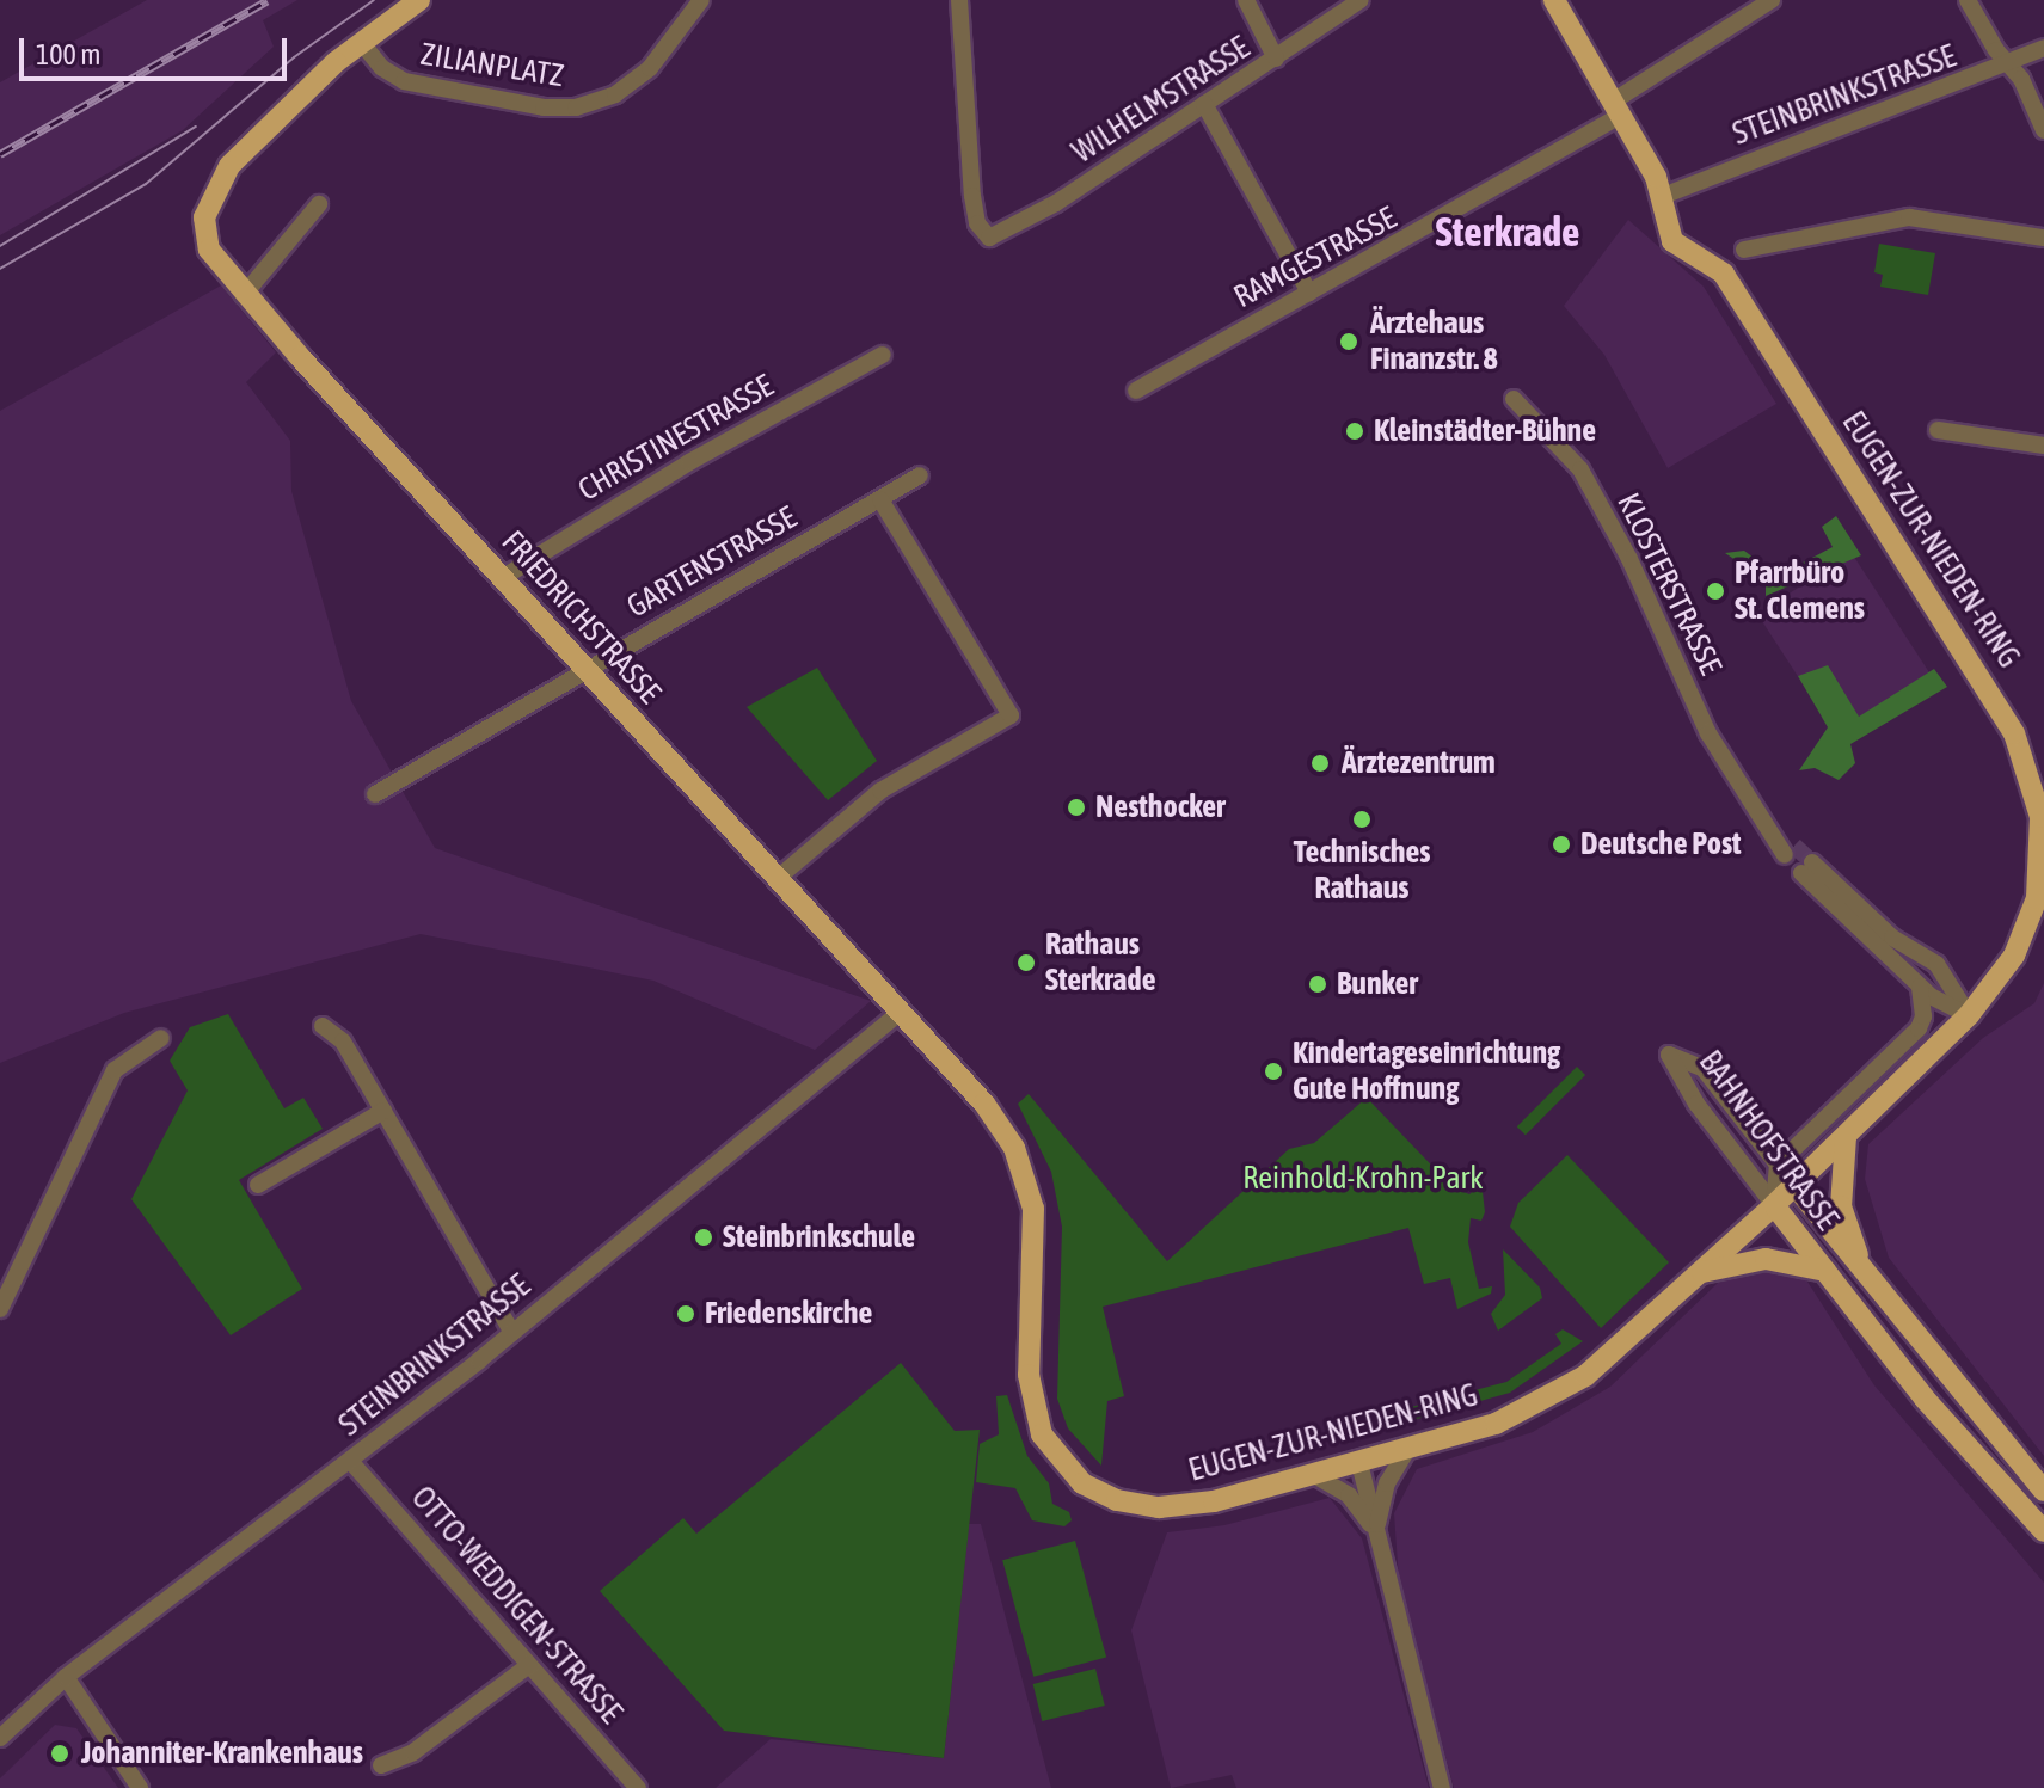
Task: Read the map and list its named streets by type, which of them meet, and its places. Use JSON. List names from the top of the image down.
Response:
{
  "streets": {
    "main road": ["EUGEN-ZUR-NIEDEN-RING", "FRIEDRICHSTRASSE", "BAHNHOFSTRASSE"],
    "street": [
      "ZILIANPLATZ",
      "STEINBRINKSTRASSE",
      "WILHELMSTRASSE",
      "RAMGESTRASSE",
      "CHRISTINESTRASSE",
      "GARTENSTRASSE",
      "KLOSTERSTRASSE",
      "OTTO-WEDDIGEN-STRASSE"
    ]
  },
  "crossings": [
    ["ZILIANPLATZ", "FRIEDRICHSTRASSE"],
    ["STEINBRINKSTRASSE", "EUGEN-ZUR-NIEDEN-RING"],
    ["STEINBRINKSTRASSE", "FRIEDRICHSTRASSE"],
    ["STEINBRINKSTRASSE", "OTTO-WEDDIGEN-STRASSE"],
    ["RAMGESTRASSE", "EUGEN-ZUR-NIEDEN-RING"],
    ["CHRISTINESTRASSE", "FRIEDRICHSTRASSE"],
    ["EUGEN-ZUR-NIEDEN-RING", "FRIEDRICHSTRASSE"],
    ["EUGEN-ZUR-NIEDEN-RING", "BAHNHOFSTRASSE"],
    ["GARTENSTRASSE", "FRIEDRICHSTRASSE"]
  ],
  "districts": ["Sterkrade"],
  "parks": ["Reinhold-Krohn-Park"],
  "places": [
    "Ärztehaus Finanzstr. 8",
    "Kleinstädter-Bühne",
    "Pfarrbüro St. Clemens",
    "Ärztezentrum",
    "Nesthocker",
    "Technisches Rathaus",
    "Deutsche Post",
    "Rathaus Sterkrade",
    "Bunker",
    "Kindertageseinrichtung Gute Hoffnung",
    "Steinbrinkschule",
    "Friedenskirche",
    "Johanniter-Krankenhaus"
  ],
  "scale_bar": "100 m"
}
